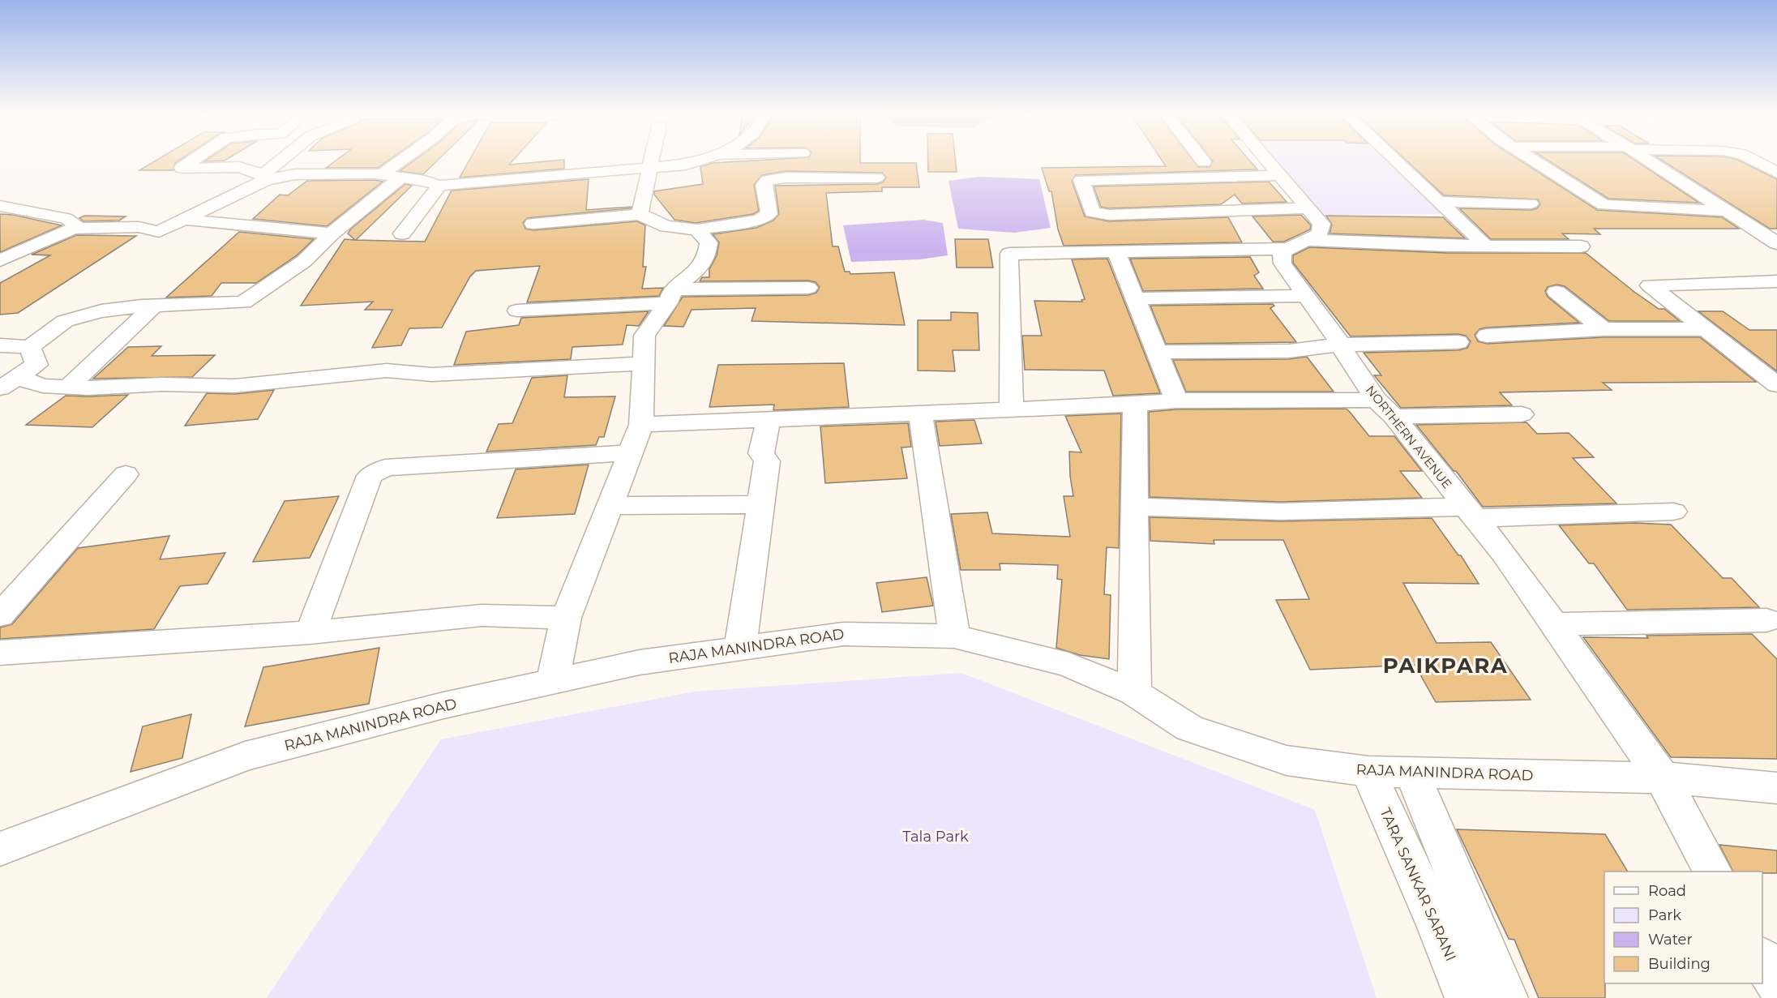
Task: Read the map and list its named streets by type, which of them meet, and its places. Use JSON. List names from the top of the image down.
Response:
{
  "streets": {
    "street": ["NORTHERN AVENUE", "RAJA MANINDRA ROAD", "TARA SANKAR SARANI"]
  },
  "crossings": [
    ["NORTHERN AVENUE", "RAJA MANINDRA ROAD"],
    ["RAJA MANINDRA ROAD", "TARA SANKAR SARANI"]
  ],
  "districts": ["PAIKPARA"],
  "parks": ["Tala Park"],
  "legend": [
    "Road",
    "Park",
    "Water",
    "Building"
  ]
}
